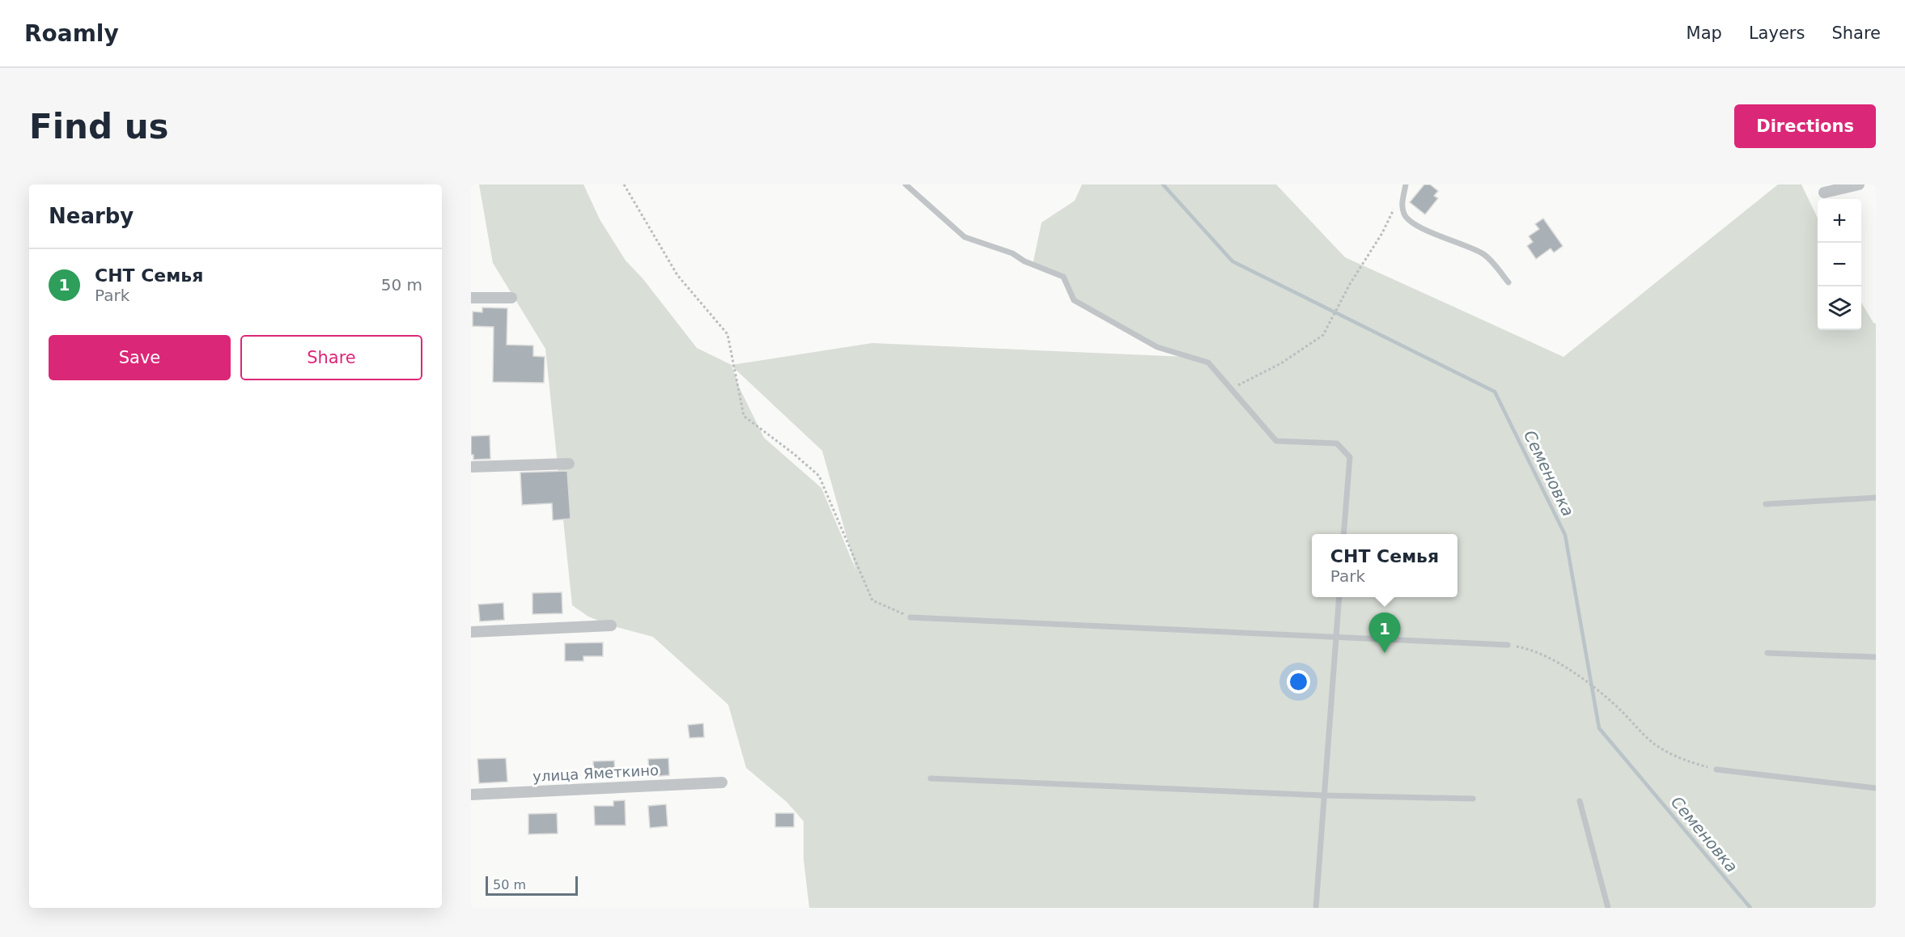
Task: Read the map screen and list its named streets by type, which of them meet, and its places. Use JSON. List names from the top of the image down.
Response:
{
  "streets": {
    "street": ["улица Яметкино"]
  },
  "water": ["Семеновка"],
  "scale_bar": "50 m",
  "page": {
    "header": "Roamly",
    "nav": ["Map", "Layers", "Share"],
    "buttons": [
      "Directions",
      ["Save", "Share"]
    ],
    "title": "Find us",
    "heading": "Nearby",
    "map_buttons": ["+", "−"],
    "list": [
      {
        "mark": "1",
        "name": "СНТ Семья",
        "note": "Park",
        "value": "50 m"
      }
    ],
    "popup": ["СНТ Семья", "Park"],
    "pins": "1",
    "scale": "50 m"
  }
}
